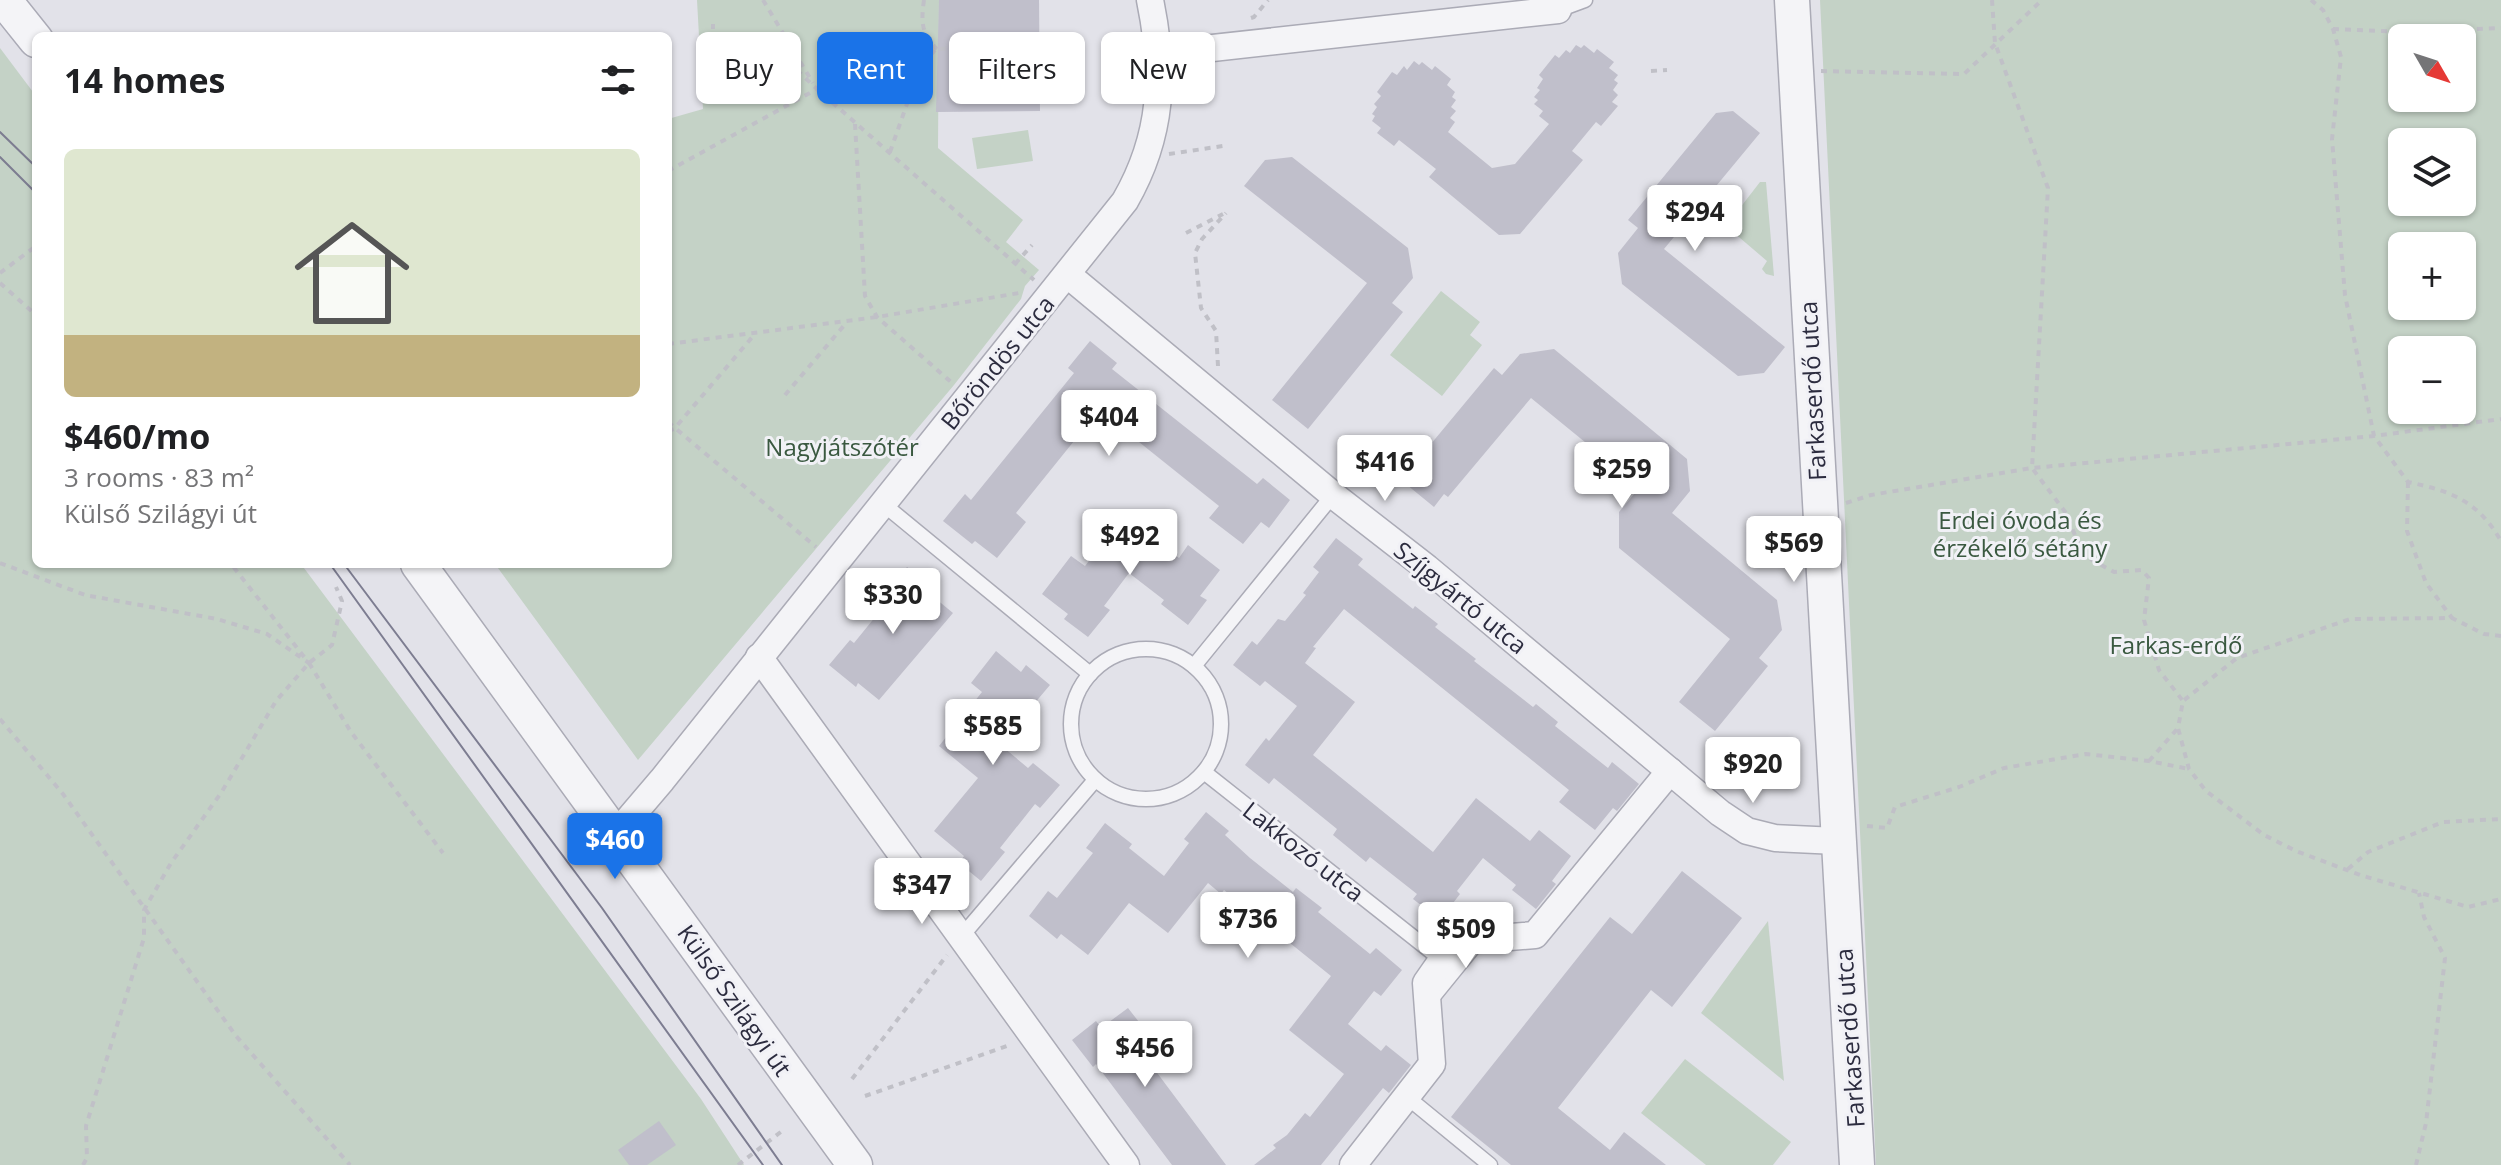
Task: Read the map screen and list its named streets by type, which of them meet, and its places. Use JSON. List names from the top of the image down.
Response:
{
  "streets": {
    "street": [
      "Bőröndös utca",
      "Farkaserdő utca",
      "Szíjgyártó utca",
      "Külső Szilágyi út"
    ],
    "lane": ["Lakkozó utca"]
  },
  "crossings": [
    ["Bőröndös utca", "Szíjgyártó utca"],
    ["Bőröndös utca", "Külső Szilágyi út"],
    ["Farkaserdő utca", "Szíjgyártó utca"]
  ],
  "parks": ["Nagyjátszótér", "Erdei óvoda és érzékelő sétány", "Farkas-erdő"],
  "north": "bottom right",
  "page": {
    "map_buttons": ["+", "−"],
    "chip": [
      "Buy",
      "Rent",
      "Filters",
      "New"
    ],
    "heading": "14 homes",
    "list": [
      {
        "name": "$460/mo",
        "note": "3 rooms · 83 m² · Külső Szilágyi út"
      }
    ],
    "price": [
      "$294",
      "$404",
      "$416",
      "$259",
      "$492",
      "$569",
      "$330",
      "$585",
      "$920",
      "$460",
      "$347",
      "$736",
      "$509",
      "$456"
    ]
  }
}
